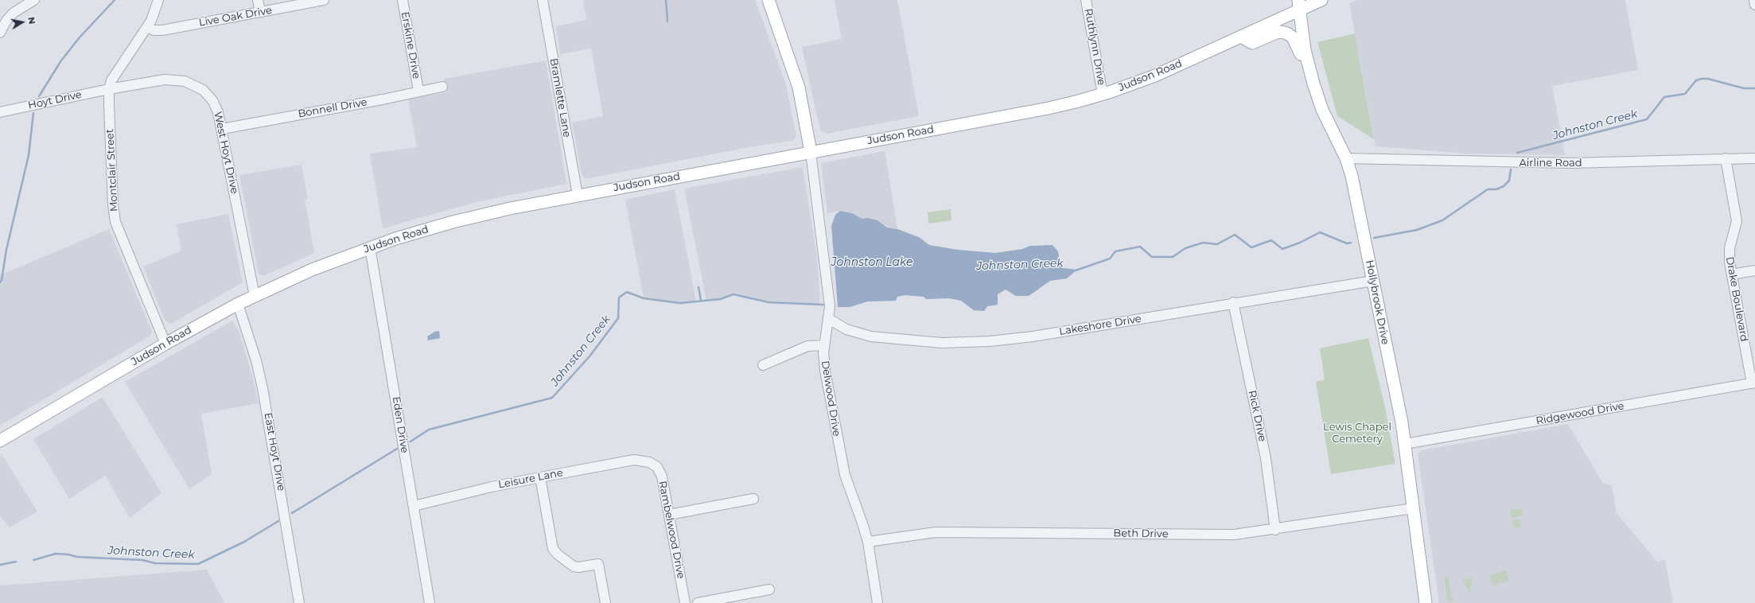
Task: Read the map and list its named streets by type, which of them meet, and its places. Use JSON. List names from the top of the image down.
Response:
{
  "streets": {
    "main road": ["Judson Road", "Hollybrook Drive"],
    "street": [
      "Live Oak Drive",
      "Erskine Drive",
      "Ruthlynn Drive",
      "Bramlette Lane",
      "Hoyt Drive",
      "Bonnell Drive",
      "West Hoyt Drive",
      "Airline Road",
      "Montclair Street",
      "Drake Boulevard",
      "Lakeshore Drive",
      "Delwood Drive",
      "Ridgewood Drive",
      "Rick Drive",
      "Eden Drive",
      "East Hoyt Drive",
      "Leisure Lane",
      "Rambelwood Drive",
      "Beth Drive"
    ]
  },
  "crossings": [
    ["Live Oak Drive", "Montclair Street"],
    ["Erskine Drive", "Bonnell Drive"],
    ["Ruthlynn Drive", "Judson Road"],
    ["Judson Road", "Bramlette Lane"],
    ["Judson Road", "West Hoyt Drive"],
    ["Judson Road", "Montclair Street"],
    ["Judson Road", "Hollybrook Drive"],
    ["Judson Road", "Delwood Drive"],
    ["Judson Road", "Eden Drive"],
    ["Judson Road", "East Hoyt Drive"],
    ["Hoyt Drive", "West Hoyt Drive"],
    ["Hoyt Drive", "Montclair Street"],
    ["Bonnell Drive", "West Hoyt Drive"],
    ["West Hoyt Drive", "Montclair Street"],
    ["Airline Road", "Drake Boulevard"],
    ["Airline Road", "Hollybrook Drive"],
    ["Drake Boulevard", "Ridgewood Drive"],
    ["Hollybrook Drive", "Lakeshore Drive"],
    ["Hollybrook Drive", "Ridgewood Drive"],
    ["Hollybrook Drive", "Beth Drive"],
    ["Lakeshore Drive", "Delwood Drive"],
    ["Lakeshore Drive", "Rick Drive"],
    ["Delwood Drive", "Beth Drive"],
    ["Rick Drive", "Beth Drive"],
    ["Eden Drive", "Leisure Lane"],
    ["Leisure Lane", "Rambelwood Drive"]
  ],
  "water": ["Johnston Creek", "Johnston Lake"],
  "parks": ["Lewis Chapel Cemetery"],
  "north": "right"
}
